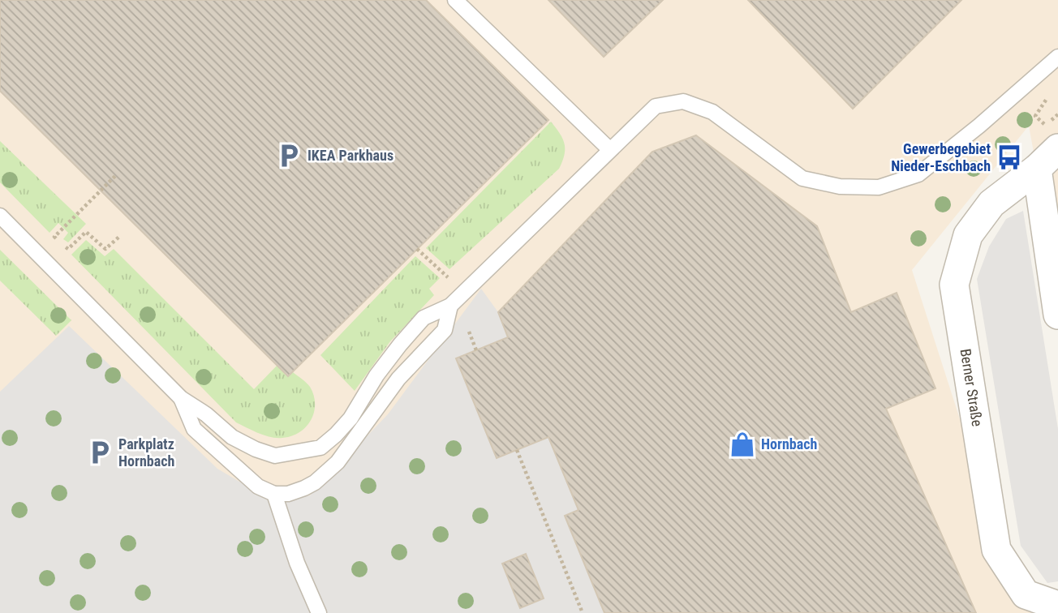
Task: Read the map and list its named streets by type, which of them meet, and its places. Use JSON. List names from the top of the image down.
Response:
{
  "streets": {
    "street": ["Berner Straße"]
  },
  "places": {
    "parking": ["IKEA Parkhaus", "Parkplatz Hornbach"],
    "bus stop": ["Gewerbegebiet Nieder-Eschbach"],
    "shop": ["Hornbach"]
  }
}
